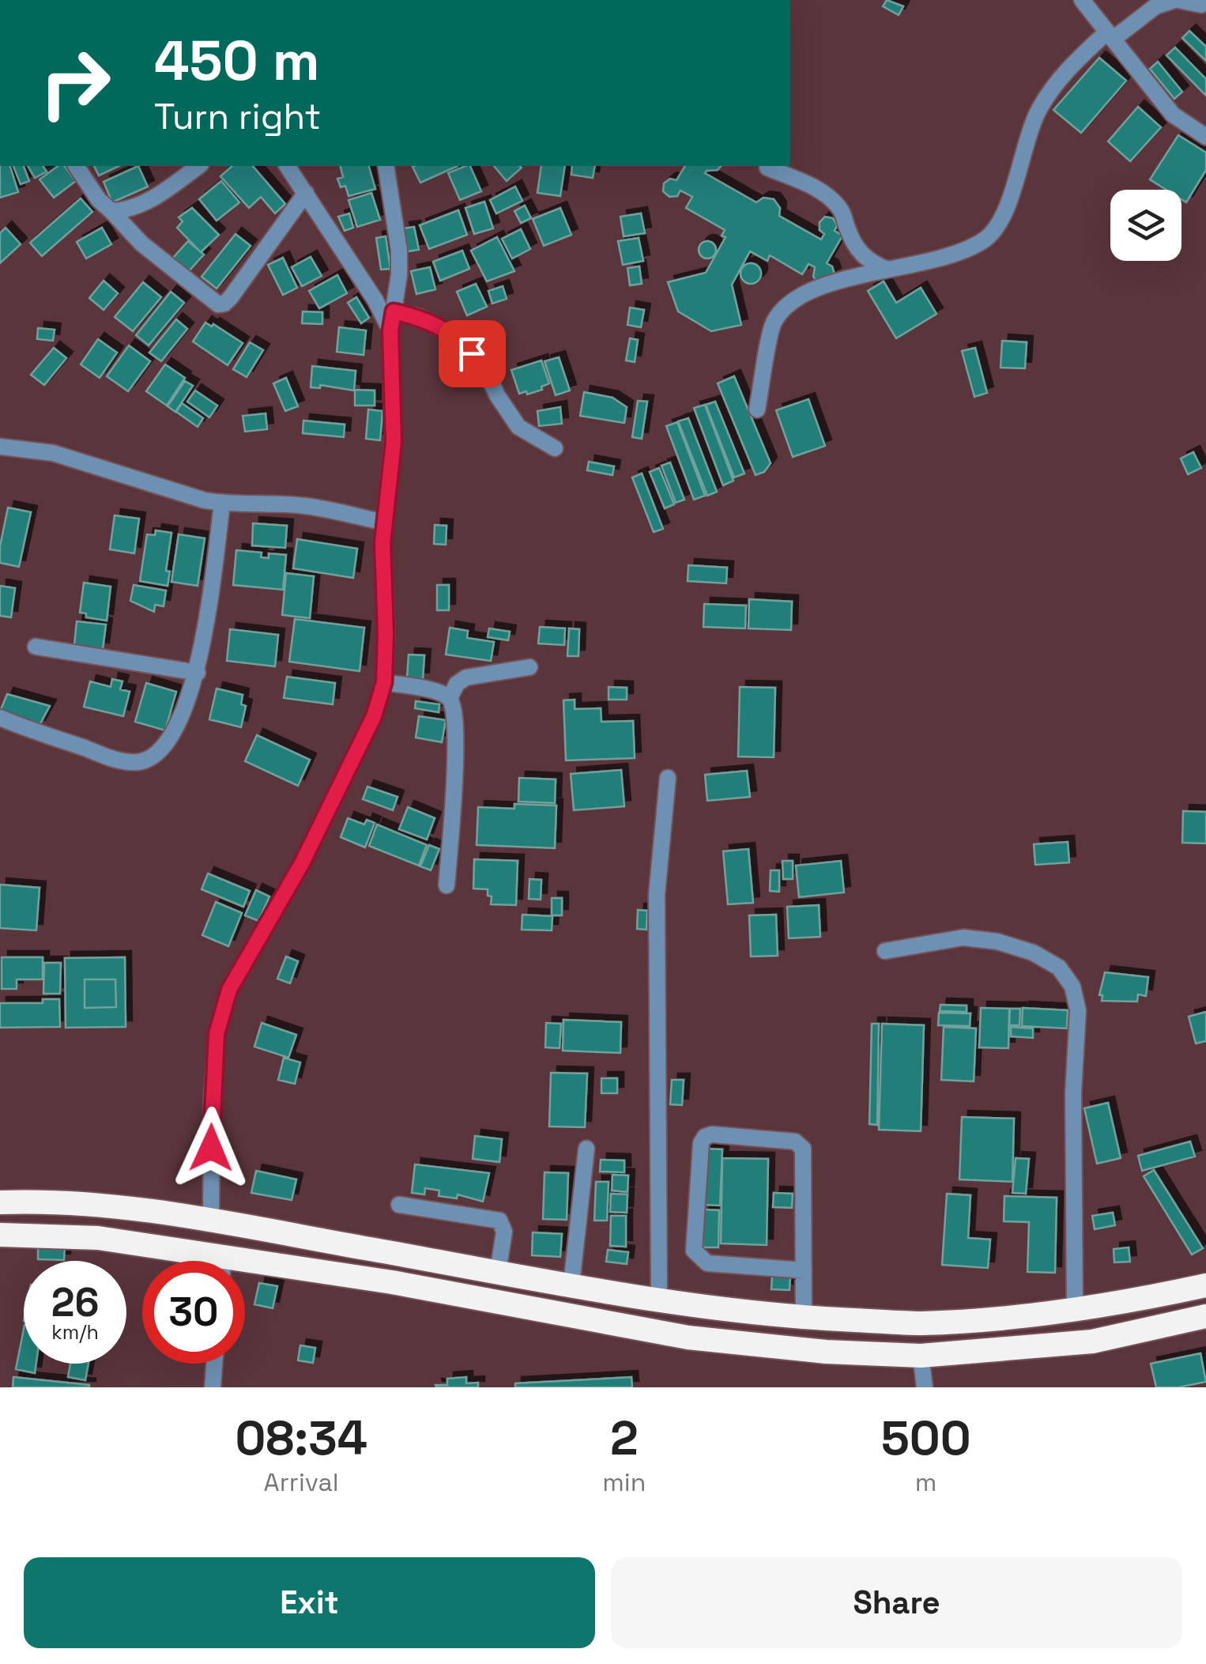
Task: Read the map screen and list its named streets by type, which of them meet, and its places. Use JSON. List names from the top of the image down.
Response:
{
  "page": {
    "turn": ["450 m", "Turn right"],
    "speed": "26 km/h",
    "limit": "30",
    "eta": [
      "08:34",
      "Arrival",
      "2",
      "min",
      "500",
      "m"
    ],
    "buttons": ["Exit", "Share"]
  }
}
